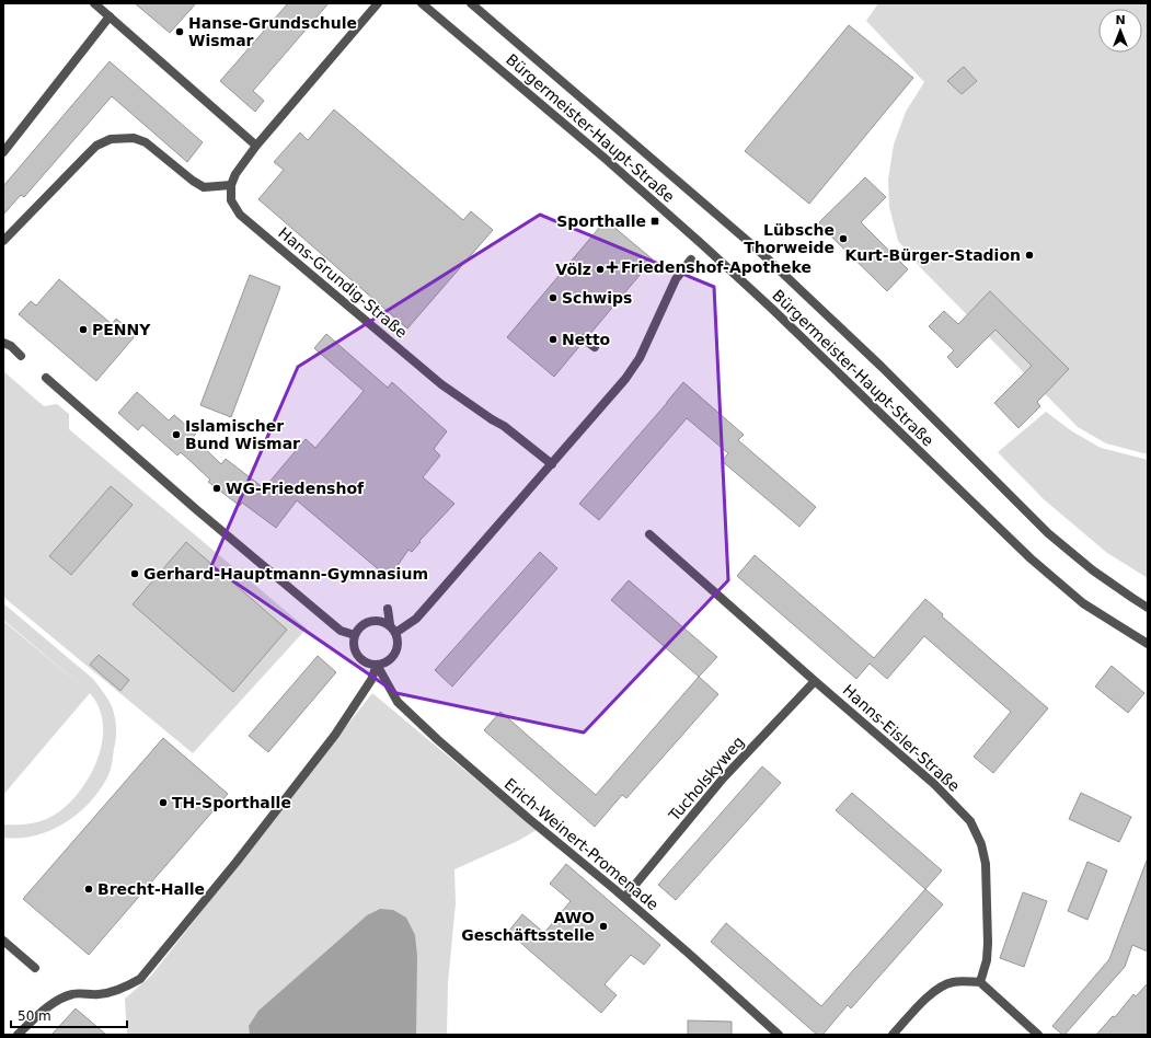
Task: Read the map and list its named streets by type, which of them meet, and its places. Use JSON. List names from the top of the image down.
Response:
{
  "streets": {
    "street": [
      "Bürgermeister-Haupt-Straße",
      "Hans-Grundig-Straße",
      "Hanns-Eisler-Straße",
      "Tucholskyweg",
      "Erich-Weinert-Promenade"
    ]
  },
  "crossings": [
    ["Hanns-Eisler-Straße", "Tucholskyweg"],
    ["Tucholskyweg", "Erich-Weinert-Promenade"]
  ],
  "places": {
    "other": [
      "Hanse-Grundschule Wismar",
      "Lübsche Thorweide",
      "Kurt-Bürger-Stadion",
      "Völz",
      "Schwips",
      "PENNY",
      "Netto",
      "Islamischer Bund Wismar",
      "WG-Friedenshof",
      "Gerhard-Hauptmann-Gymnasium",
      "TH-Sporthalle",
      "Brecht-Halle",
      "AWO Geschäftsstelle"
    ],
    "transit": ["Sporthalle"],
    "health": ["Friedenshof-Apotheke"]
  },
  "scale_bar": "50 m",
  "north": "top"
}
